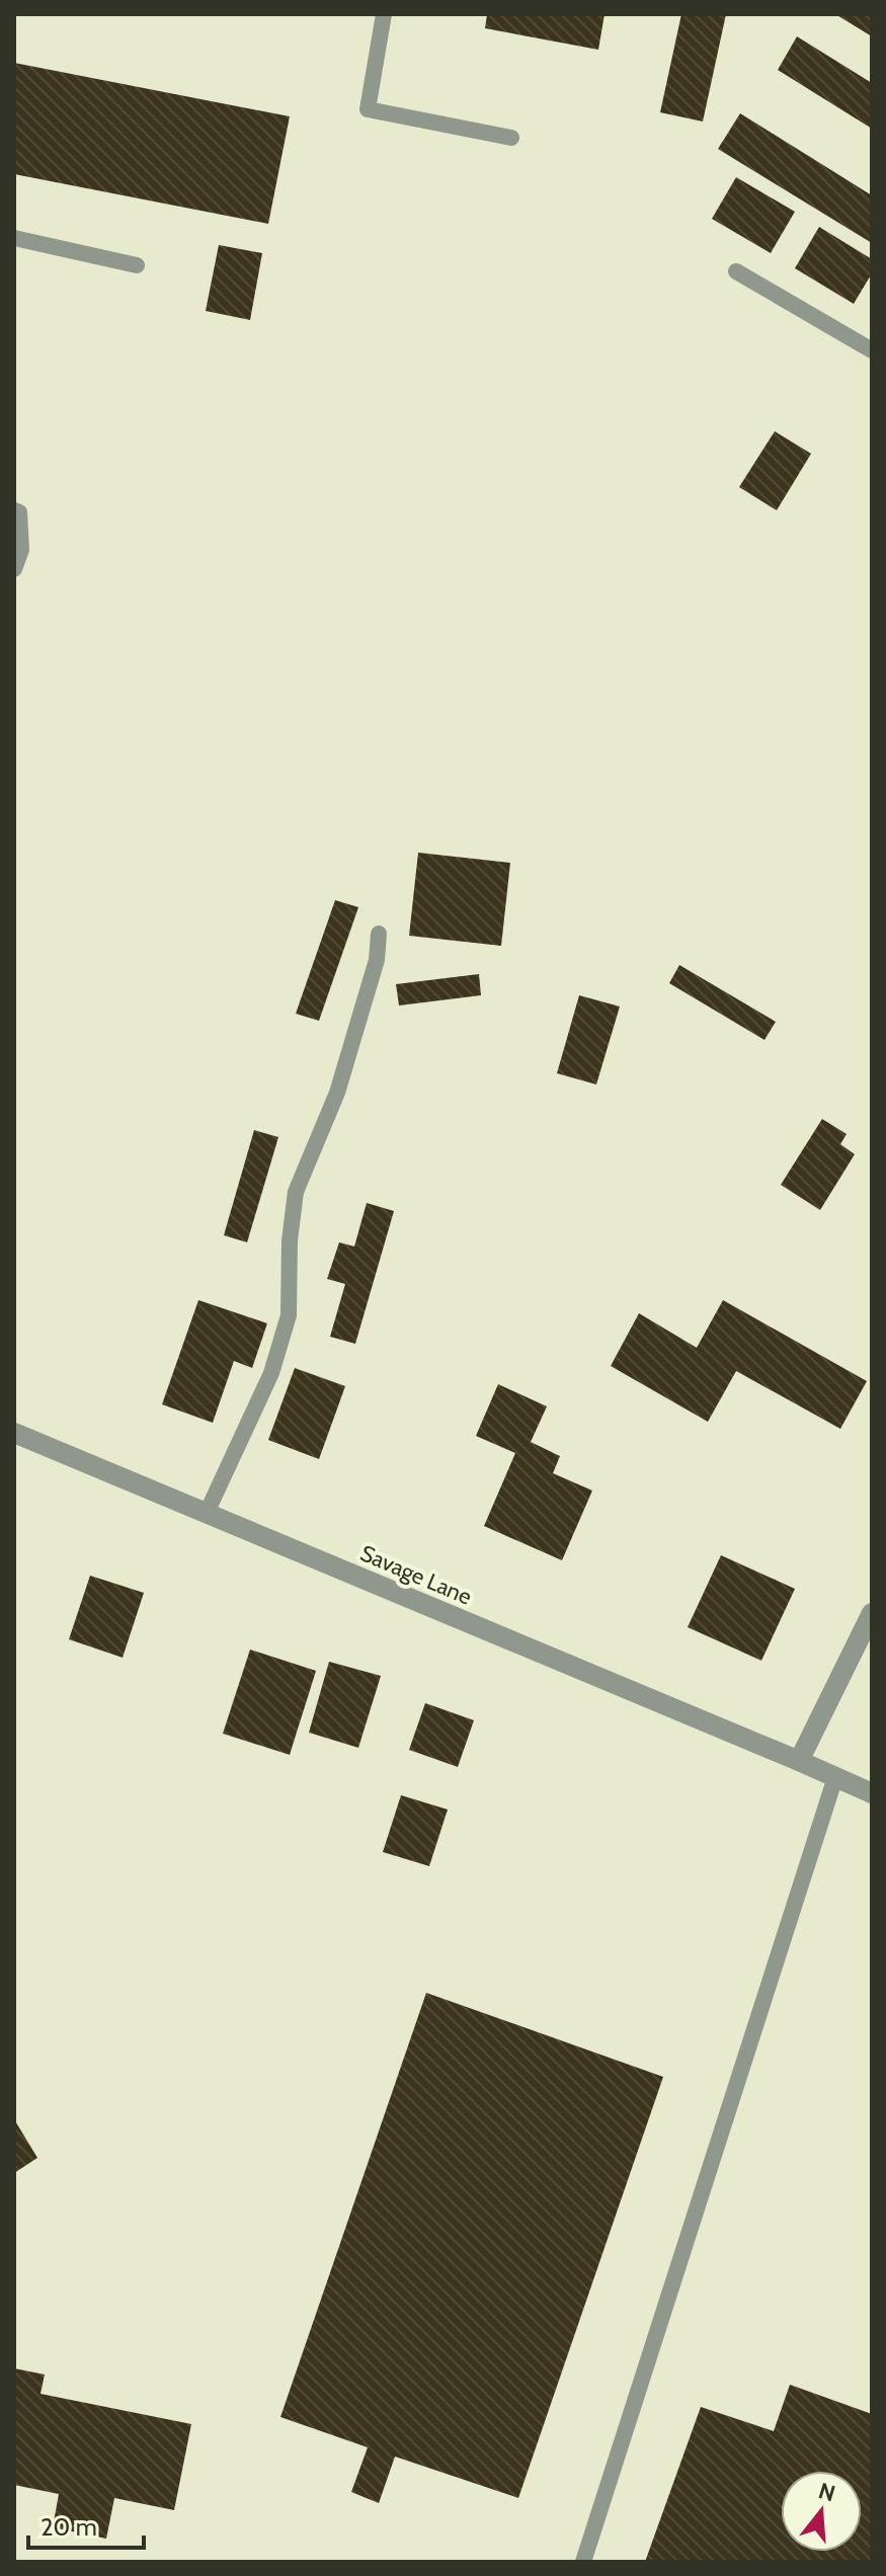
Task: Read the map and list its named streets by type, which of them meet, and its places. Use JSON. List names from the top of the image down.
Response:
{
  "streets": {
    "street": ["Savage Lane"]
  },
  "scale_bar": "20 m",
  "north": "top"
}
